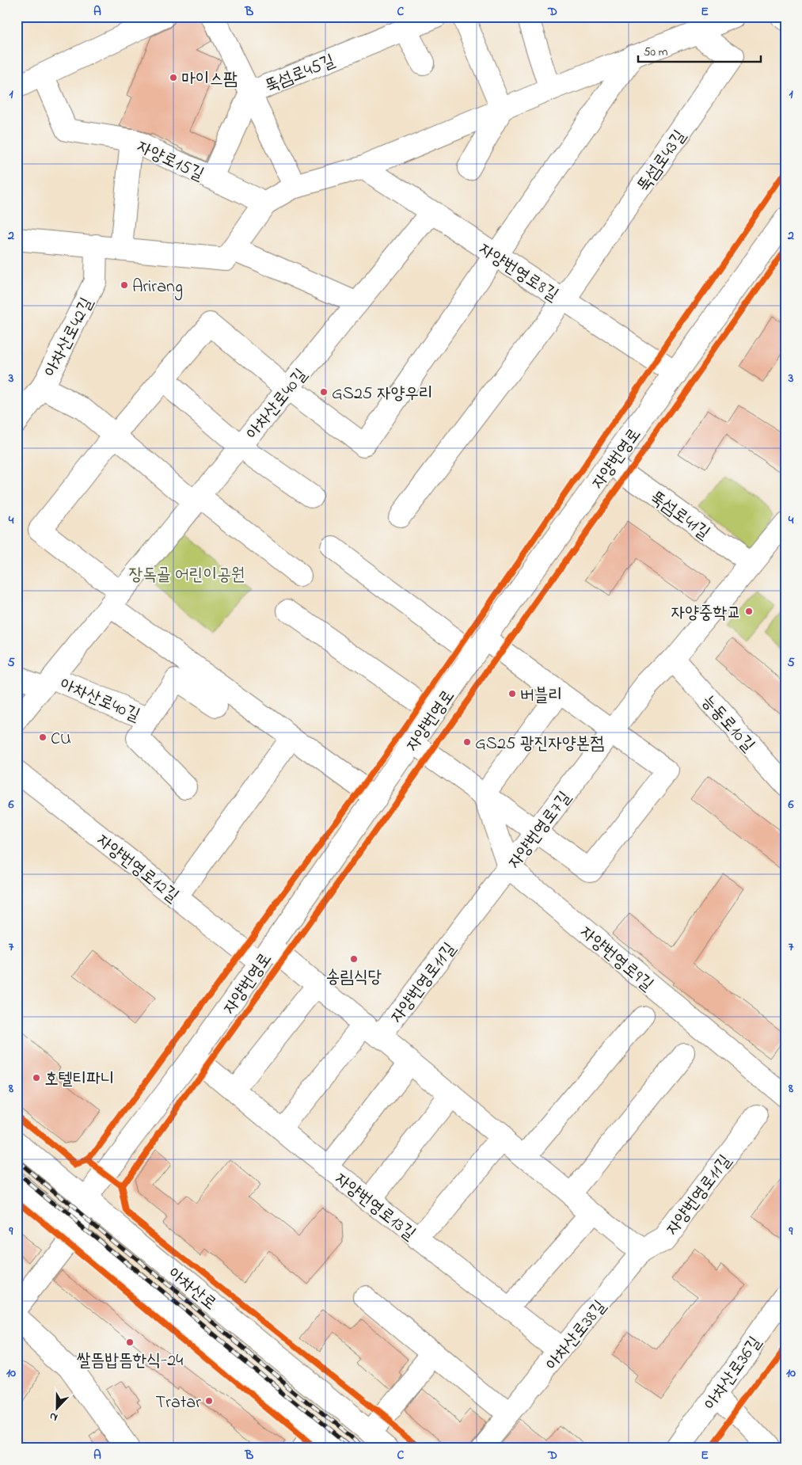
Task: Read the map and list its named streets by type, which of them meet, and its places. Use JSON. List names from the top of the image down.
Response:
{
  "streets": {
    "street": [
      "뚝섬로45길",
      "자양로15길",
      "뚝섬로43길",
      "자양번영로8길",
      "아차산로42길",
      "아차산로40길",
      "자양번영로",
      "뚝섬로41길",
      "능동로10길",
      "자양번영로7길",
      "자양번영로12길",
      "자양번영로9길",
      "자양번영로11길",
      "자양번영로13길",
      "아차산로",
      "아차산로38길",
      "아차산로36길"
    ]
  },
  "crossings": [
    ["뚝섬로45길", "자양로15길"],
    ["뚝섬로43길", "자양번영로8길"],
    ["자양번영로8길", "아차산로40길"],
    ["자양번영로8길", "자양번영로"],
    ["자양번영로", "뚝섬로41길"],
    ["자양번영로", "자양번영로12길"],
    ["자양번영로", "자양번영로11길"],
    ["자양번영로", "자양번영로13길"],
    ["자양번영로", "아차산로"],
    ["능동로10길", "자양번영로7길"],
    ["자양번영로7길", "자양번영로9길"],
    ["자양번영로7길", "자양번영로11길"],
    ["자양번영로12길", "자양번영로11길"],
    ["자양번영로11길", "자양번영로13길"],
    ["자양번영로11길", "아차산로38길"],
    ["자양번영로13길", "아차산로38길"]
  ],
  "parks": ["장독골 어린이공원"],
  "places": [
    "마이스팜",
    "Arirang",
    "GS25 자양우리",
    "자양중학교",
    "버블리",
    "CU",
    "GS25 광진자양본점",
    "송림식당",
    "호텔티파니",
    "쌀뜸밥뜸한식-24",
    "Tratar"
  ],
  "scale_bar": "50 m",
  "north": "bottom",
  "grid": {
    "columns": [
      "A",
      "B",
      "C",
      "D",
      "E"
    ],
    "rows": [
      "1",
      "2",
      "3",
      "4",
      "5",
      "6",
      "7",
      "8",
      "9",
      "10"
    ]
  }
}
